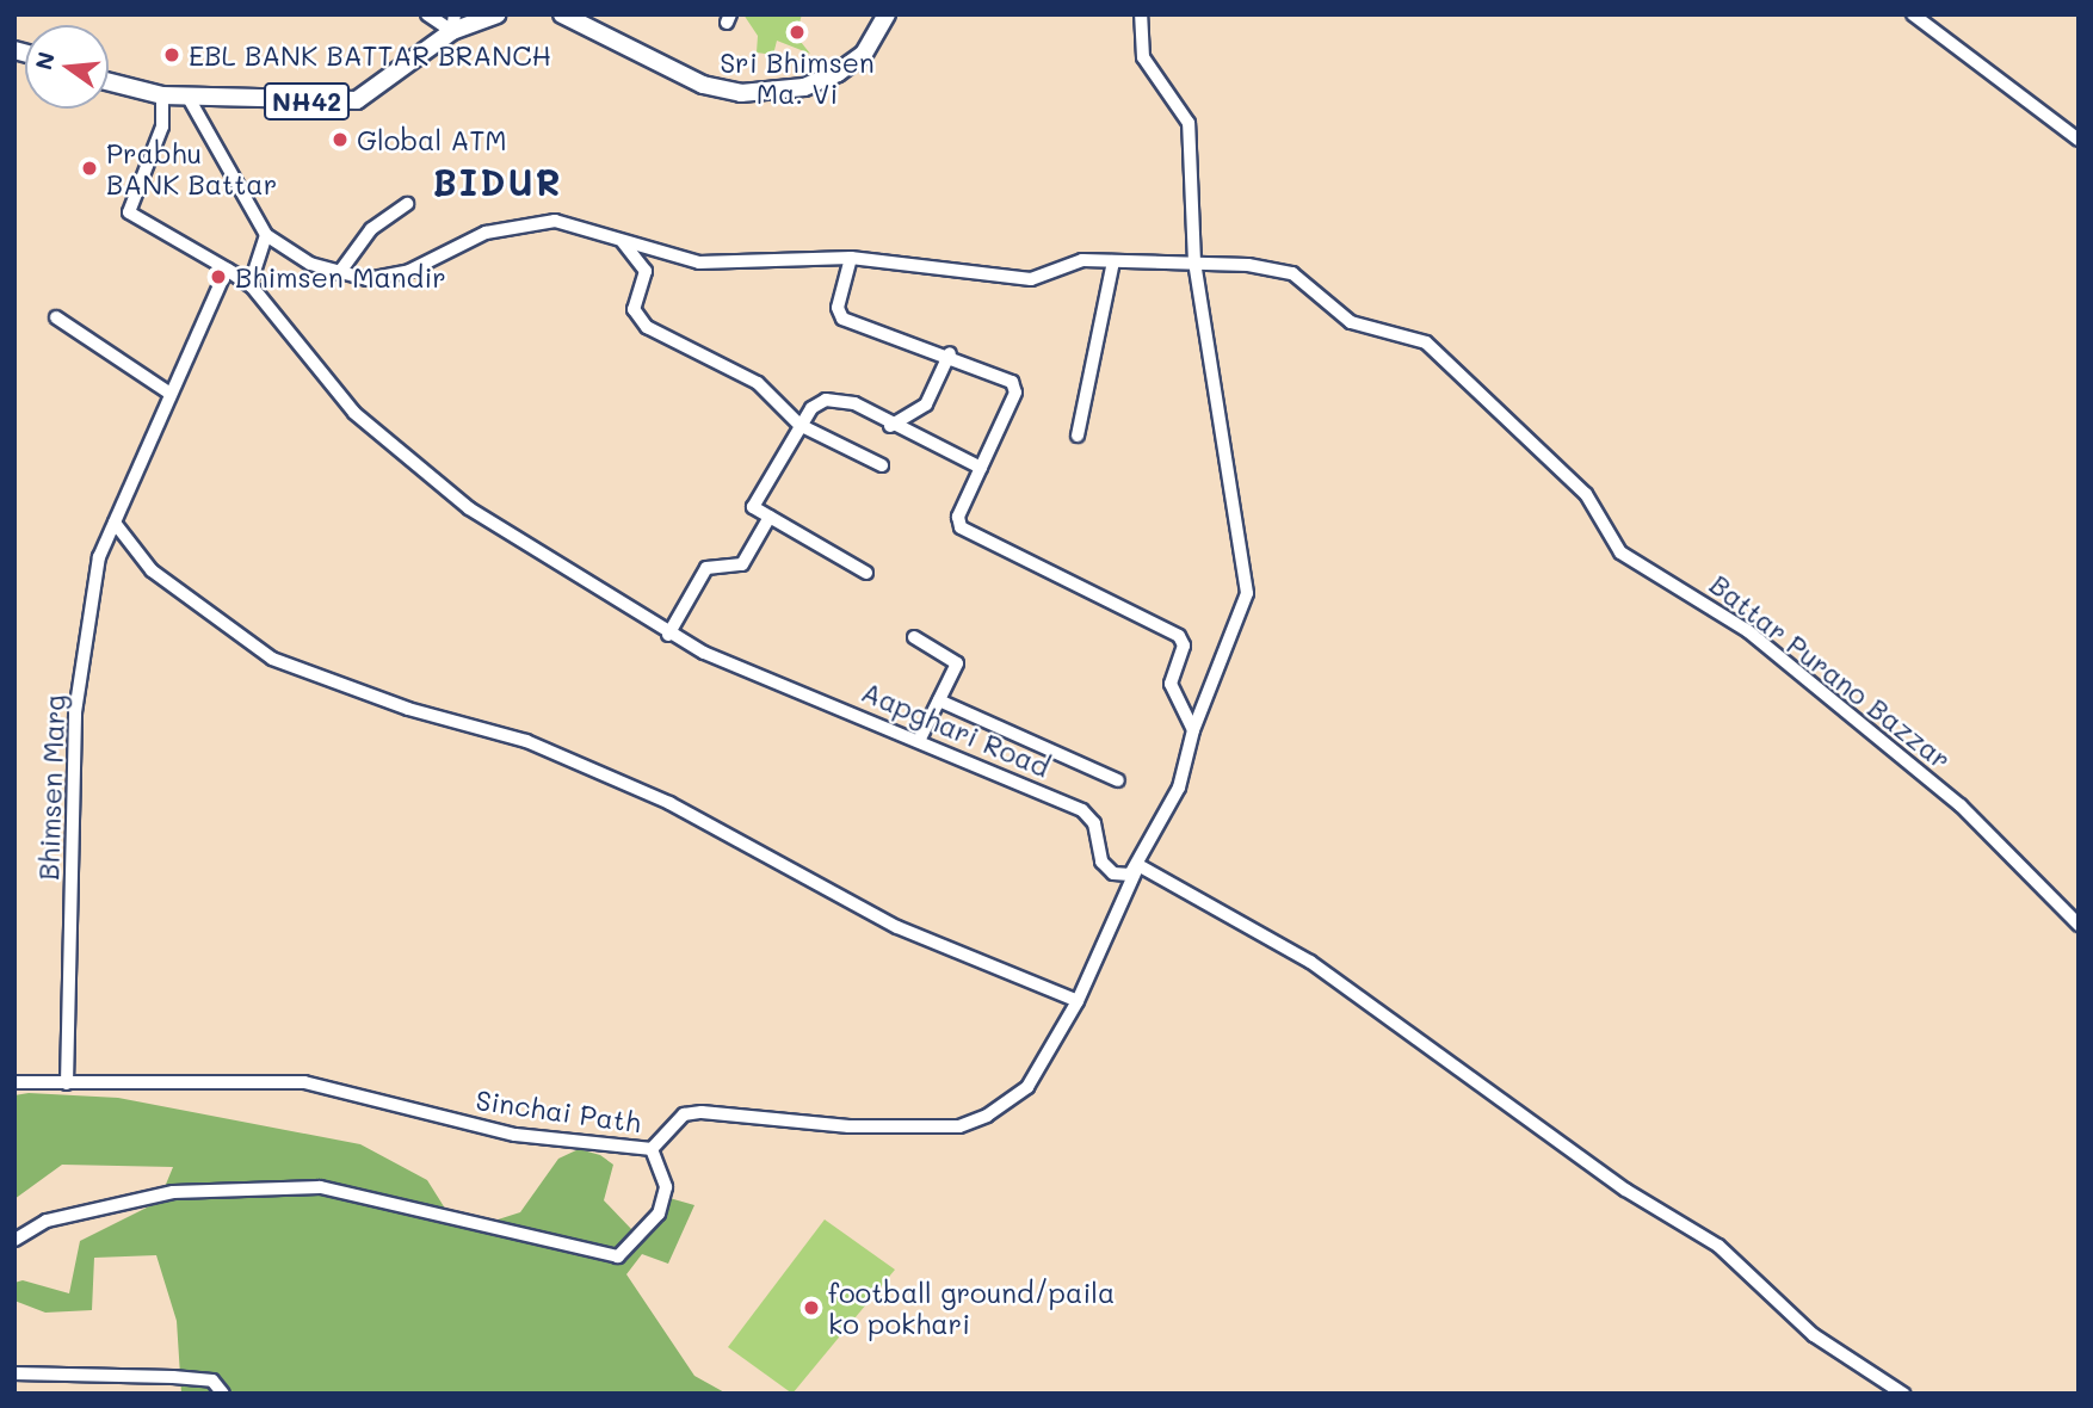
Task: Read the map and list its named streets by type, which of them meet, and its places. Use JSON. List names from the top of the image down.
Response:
{
  "streets": {
    "main road": ["NH42"],
    "street": [
      "Battar Purano Bazzar",
      "Aapghari Road",
      "Bhimsen Marg",
      "Sinchai Path"
    ]
  },
  "crossings": [
    ["NH42", "Aapghari Road"],
    ["Aapghari Road", "Bhimsen Marg"],
    ["Bhimsen Marg", "Sinchai Path"]
  ],
  "districts": ["BIDUR"],
  "places": [
    "Sri Bhimsen Ma. Vi",
    "EBL BANK BATTAR BRANCH",
    "Global ATM",
    "Prabhu BANK Battar",
    "Bhimsen Mandir",
    "football ground/paila ko pokhari"
  ],
  "north": "left"
}
